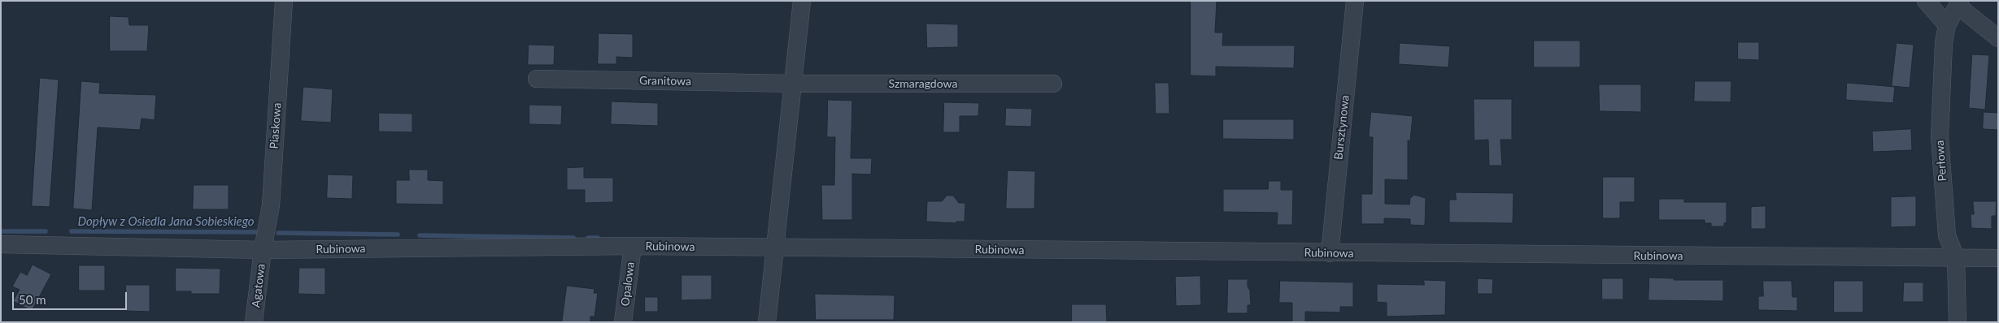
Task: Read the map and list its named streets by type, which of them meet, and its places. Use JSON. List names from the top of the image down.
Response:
{
  "streets": {
    "street": [
      "Granitowa",
      "Szmaragdowa",
      "Piaskowa",
      "Bursztynowa",
      "Perłowa",
      "Rubinowa",
      "Opalowa",
      "Agatowa"
    ]
  },
  "crossings": [
    ["Granitowa", "Szmaragdowa"],
    ["Piaskowa", "Rubinowa"],
    ["Piaskowa", "Agatowa"],
    ["Bursztynowa", "Rubinowa"],
    ["Perłowa", "Rubinowa"],
    ["Rubinowa", "Opalowa"],
    ["Rubinowa", "Agatowa"]
  ],
  "water": ["Dopływ z Osiedla Jana Sobieskiego"],
  "scale_bar": "50 m"
}
